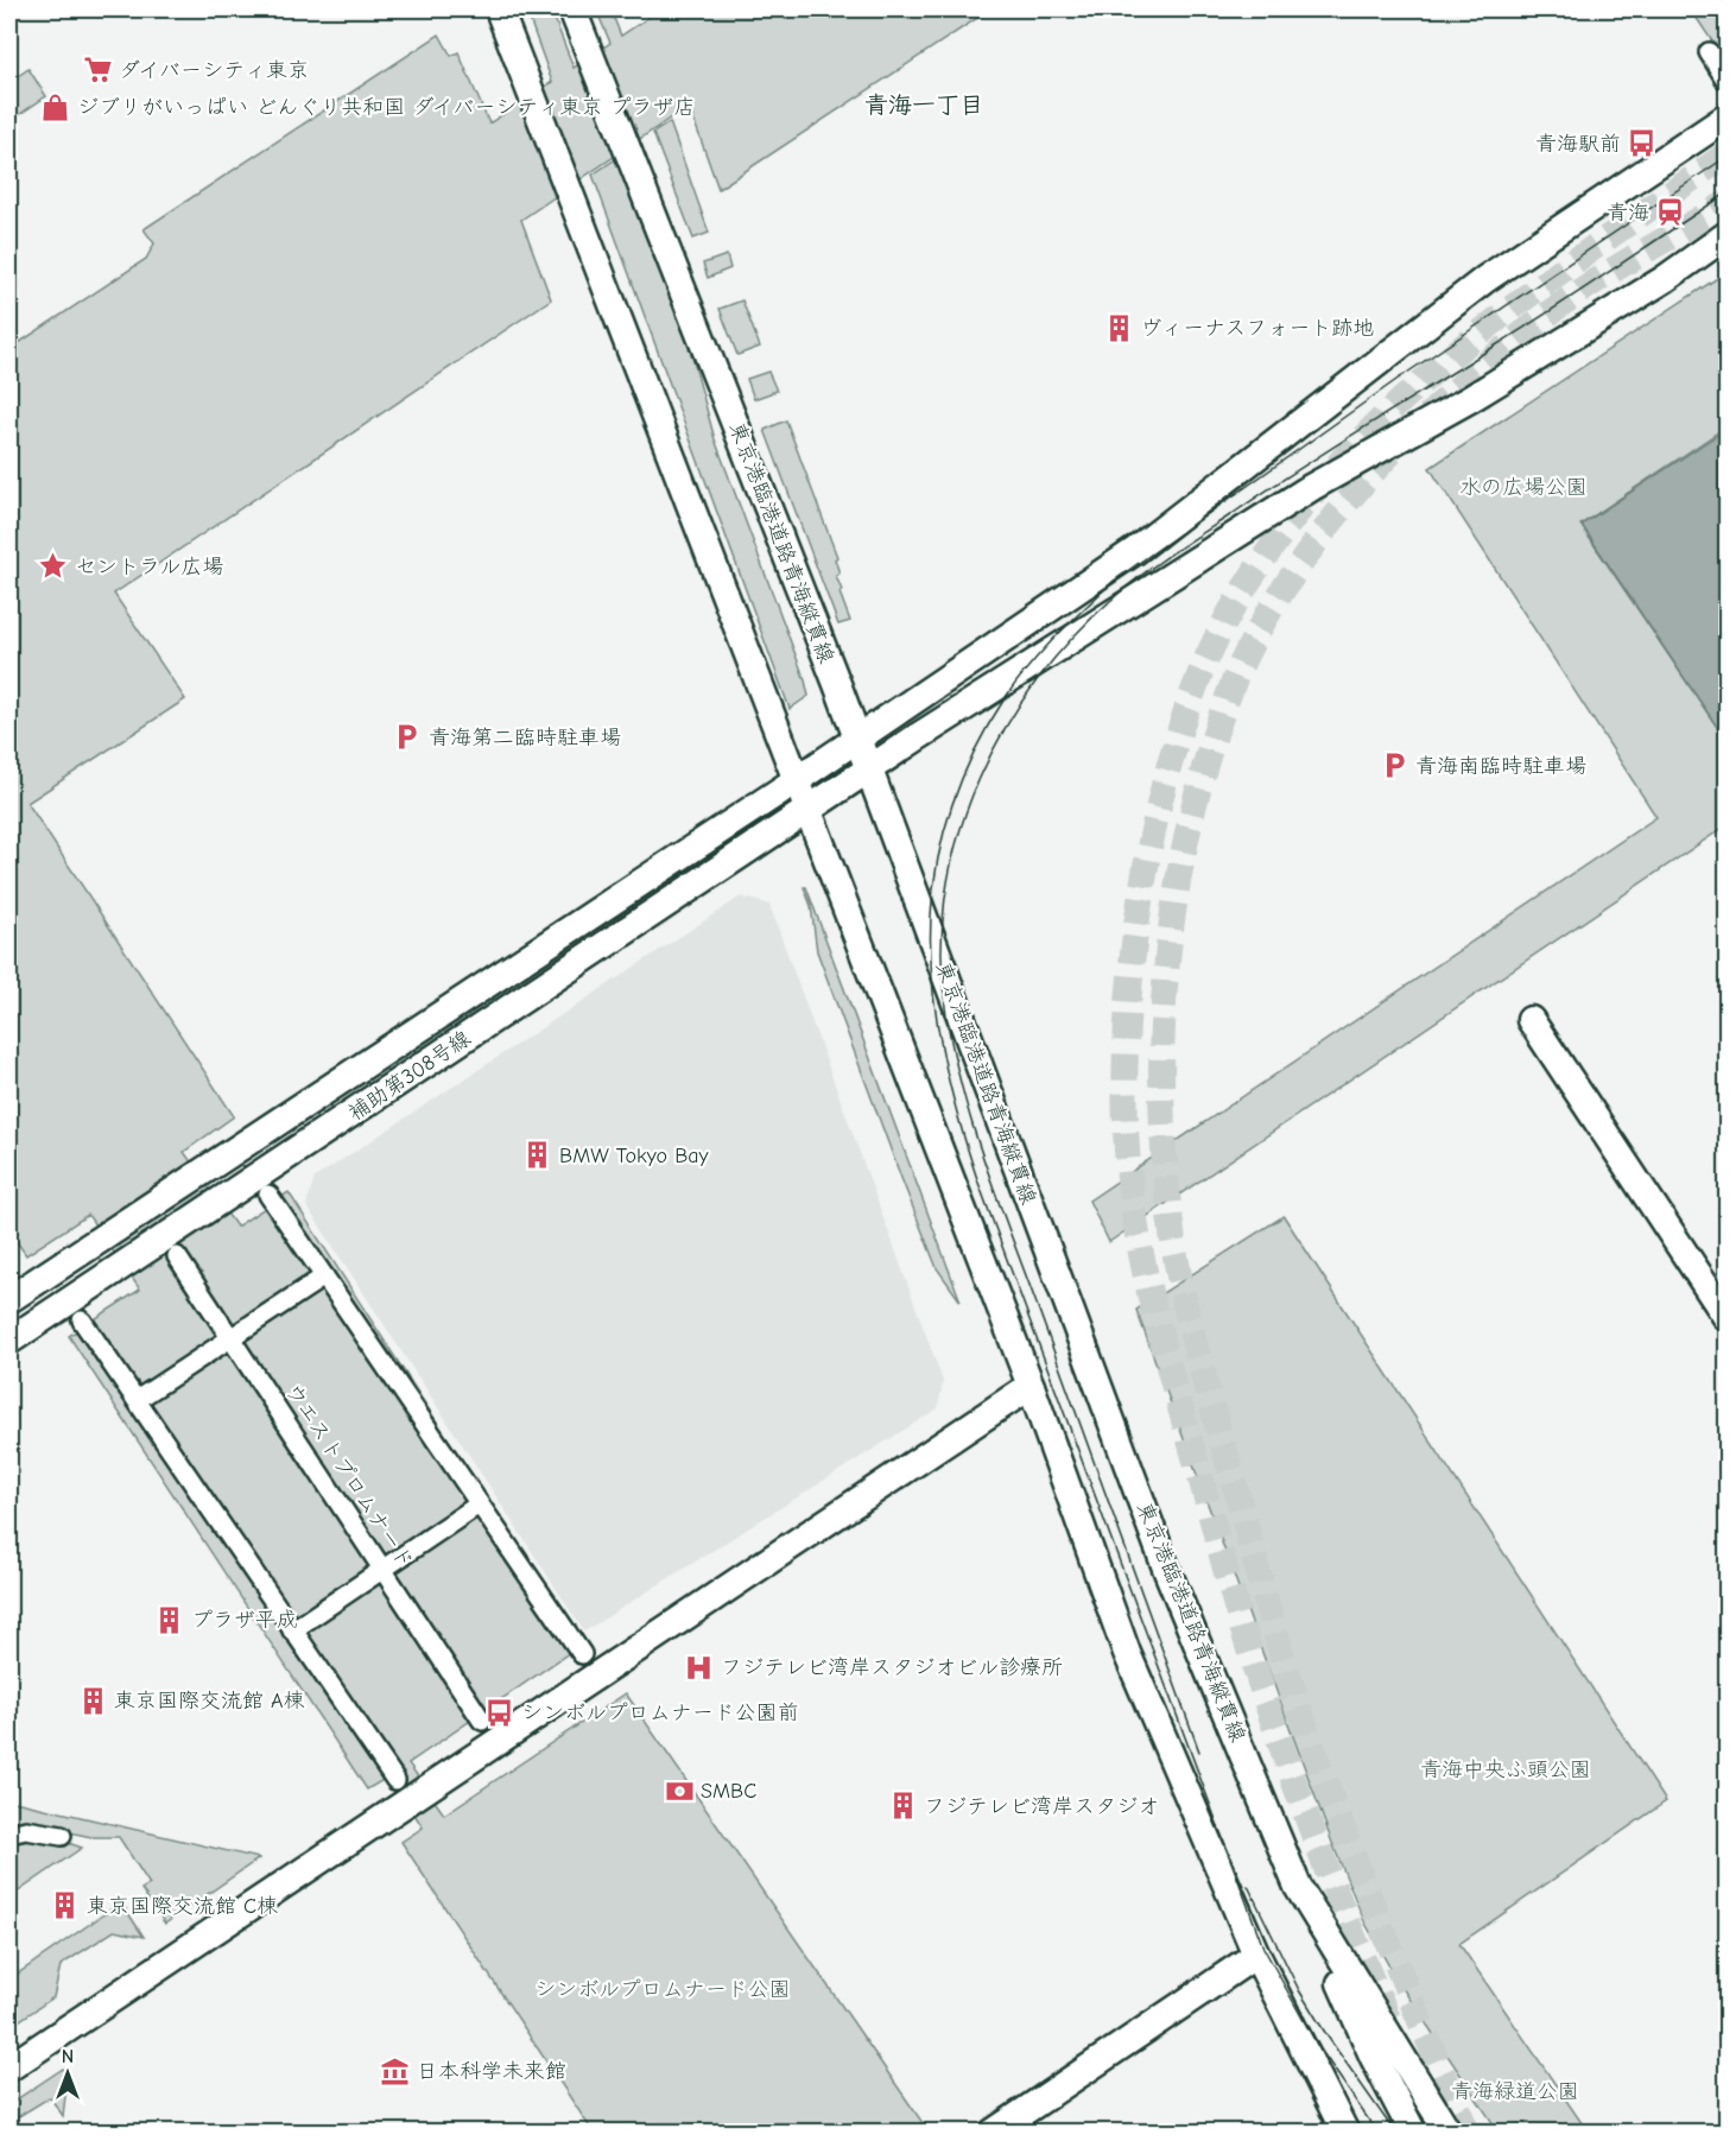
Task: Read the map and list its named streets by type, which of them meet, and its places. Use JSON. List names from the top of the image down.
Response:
{
  "streets": {
    "street": ["東京港臨港道路青海縦貫線", "補助第308号線", "ウエストプロムナード"]
  },
  "crossings": [
    ["東京港臨港道路青海縦貫線", "補助第308号線"]
  ],
  "districts": ["青海一丁目"],
  "parks": [
    "水の広場公園",
    "青海中央ふ頭公園",
    "シンボルプロムナード公園",
    "青海緑道公園"
  ],
  "places": {
    "supermarket": ["ダイバーシティ東京"],
    "shop": ["ジブリがいっぱい どんぐり共和国 ダイバーシティ東京 プラザ店"],
    "bus stop": ["青海駅前", "シンボルプロムナード公園前"],
    "station": ["青海"],
    "building": [
      "ヴィーナスフォート跡地",
      "BMW Tokyo Bay",
      "プラザ平成",
      "東京国際交流館 A棟",
      "フジテレビ湾岸スタジオ",
      "東京国際交流館 C棟"
    ],
    "place": ["セントラル広場"],
    "parking": ["青海第二臨時駐車場", "青海南臨時駐車場"],
    "hospital": ["フジテレビ湾岸スタジオビル診療所"],
    "bank": ["SMBC"],
    "museum": ["日本科学未来館"]
  },
  "north": "top"
}
